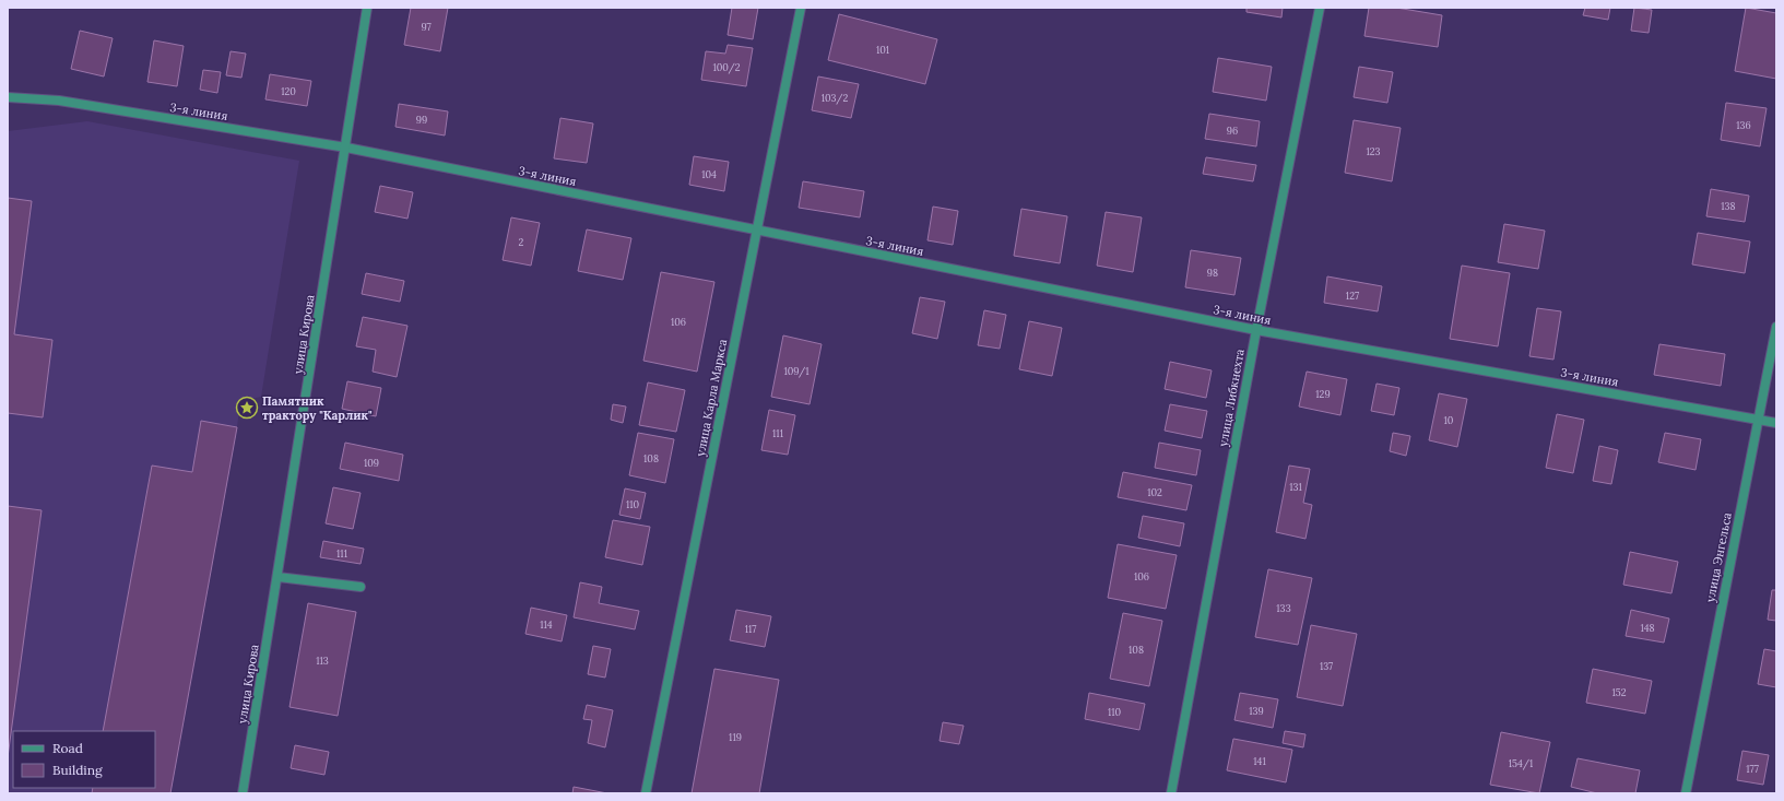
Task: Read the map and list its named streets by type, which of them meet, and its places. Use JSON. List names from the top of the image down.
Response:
{
  "streets": {
    "street": [
      "3-я линия",
      "улица Кирова",
      "улица Карла Маркса",
      "улица Либкнехта",
      "улица Энгельса"
    ]
  },
  "crossings": [
    ["3-я линия", "улица Кирова"],
    ["3-я линия", "улица Карла Маркса"],
    ["3-я линия", "улица Либкнехта"],
    ["3-я линия", "улица Энгельса"]
  ],
  "places": {
    "place": ["Памятник трактору \"Карлик\""]
  },
  "house_numbers": [
    "97",
    "101",
    "100/2",
    "120",
    "103/2",
    "99",
    "136",
    "96",
    "123",
    "104",
    "138",
    "2",
    "98",
    "127",
    "106",
    "109/1",
    "129",
    "10",
    "111",
    "108",
    "109",
    "131",
    "102",
    "110",
    "111",
    "106",
    "133",
    "114",
    "148",
    "117",
    "108",
    "113",
    "137",
    "152",
    "139",
    "110",
    "119",
    "141",
    "154/1",
    "177"
  ],
  "legend": ["Road", "Building"]
}
